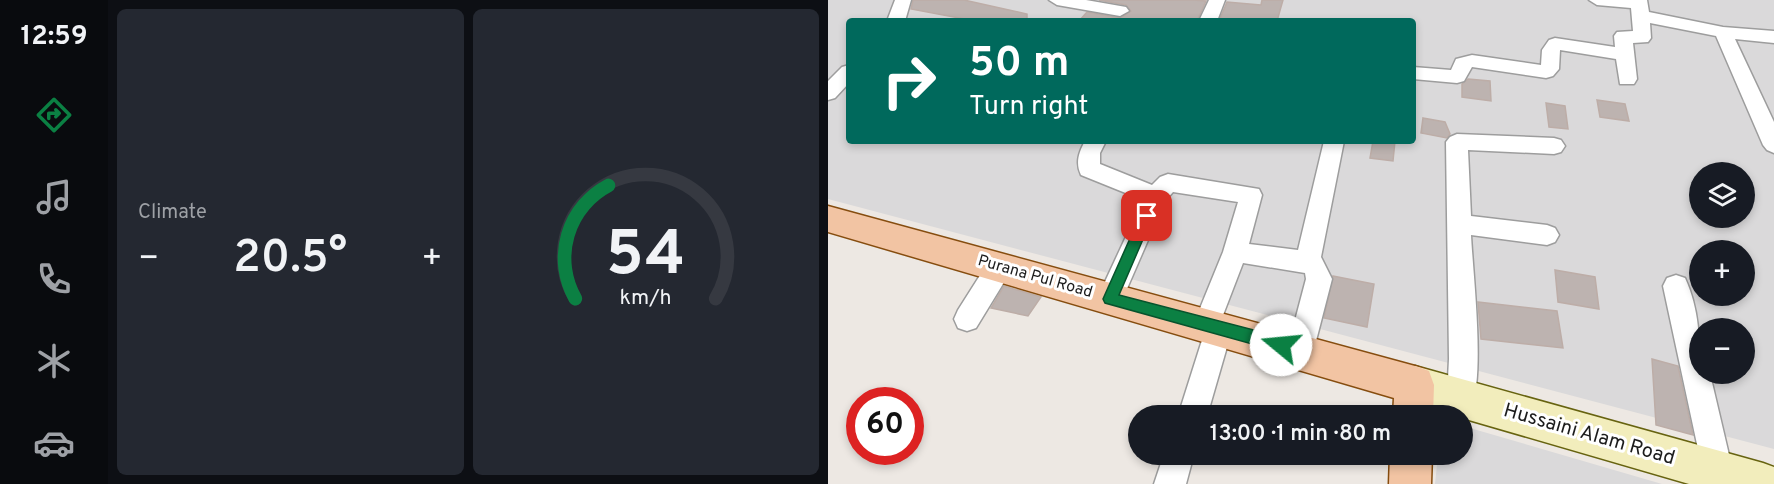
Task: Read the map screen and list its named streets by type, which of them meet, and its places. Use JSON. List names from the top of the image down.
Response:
{
  "streets": {
    "main road": ["Purana Pul Road", "Hussaini Alam Road"]
  },
  "crossings": [
    ["Purana Pul Road", "Hussaini Alam Road"]
  ],
  "page": {
    "tabs": "12:59",
    "tile": "Climate",
    "turn": ["50 m", "Turn right"],
    "map_buttons": ["+", "−"],
    "heat": ["−", "20.5°", "+"],
    "limit": "60",
    "trip": "13:00 · 1 min · 80 m",
    "gauge": ["54", "km/h"]
  }
}
